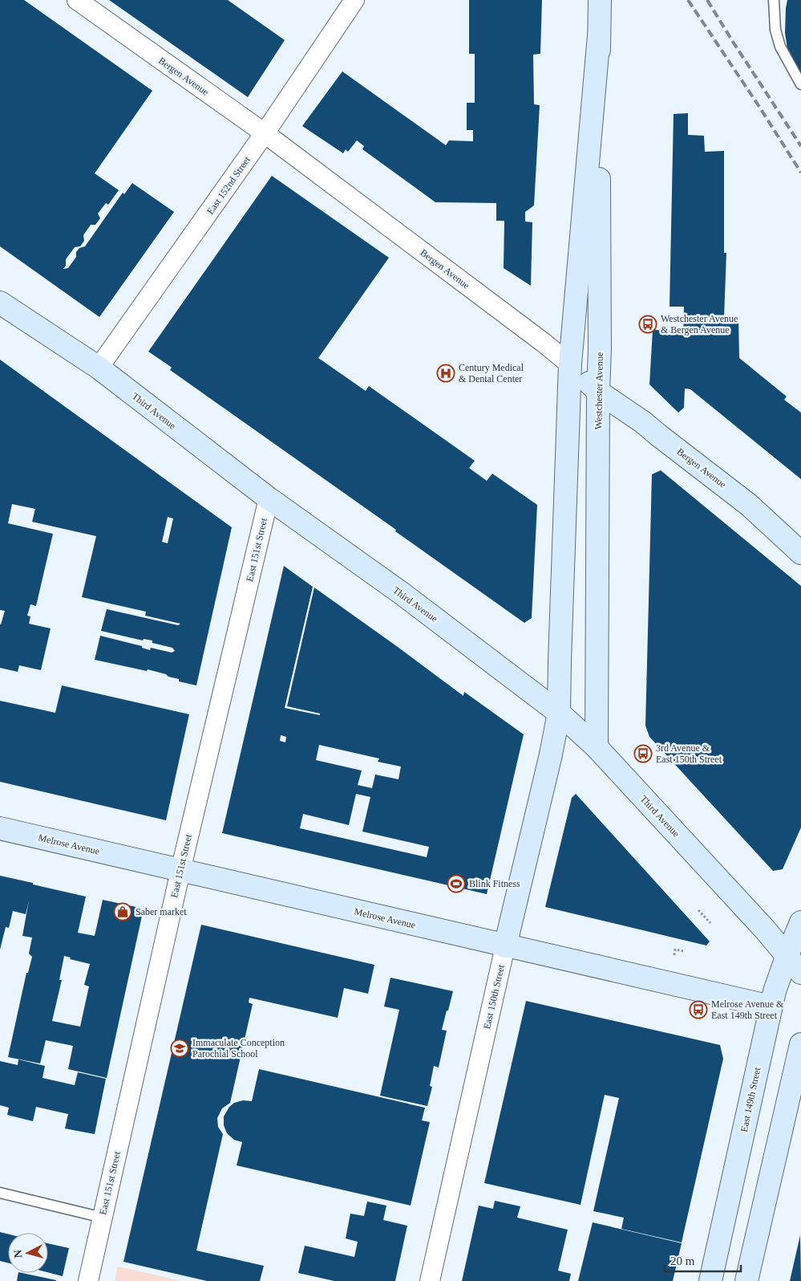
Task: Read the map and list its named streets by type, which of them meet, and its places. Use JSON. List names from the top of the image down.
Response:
{
  "streets": {
    "main road": [
      "Bergen Avenue",
      "Westchester Avenue",
      "Third Avenue",
      "Melrose Avenue",
      "East 150th Street",
      "East 149th Street"
    ],
    "street": ["East 152nd Street", "East 151st Street"]
  },
  "crossings": [
    ["Bergen Avenue", "East 152nd Street"],
    ["Bergen Avenue", "Westchester Avenue"],
    ["East 152nd Street", "Third Avenue"],
    ["Westchester Avenue", "Third Avenue"],
    ["Westchester Avenue", "East 150th Street"],
    ["Third Avenue", "East 151st Street"],
    ["Third Avenue", "East 150th Street"],
    ["Third Avenue", "East 149th Street"],
    ["East 151st Street", "Melrose Avenue"],
    ["Melrose Avenue", "East 150th Street"],
    ["Melrose Avenue", "East 149th Street"]
  ],
  "places": {
    "bus stop": ["Westchester Avenue & Bergen Avenue", "3rd Avenue & East 150th Street", "Melrose Avenue & East 149th Street"],
    "hospital": ["Century Medical & Dental Center"],
    "sports": ["Blink Fitness"],
    "shop": ["Saber market"],
    "school or university": ["Immaculate Conception Parochial School"]
  },
  "scale_bar": "20 m",
  "north": "left"
}
